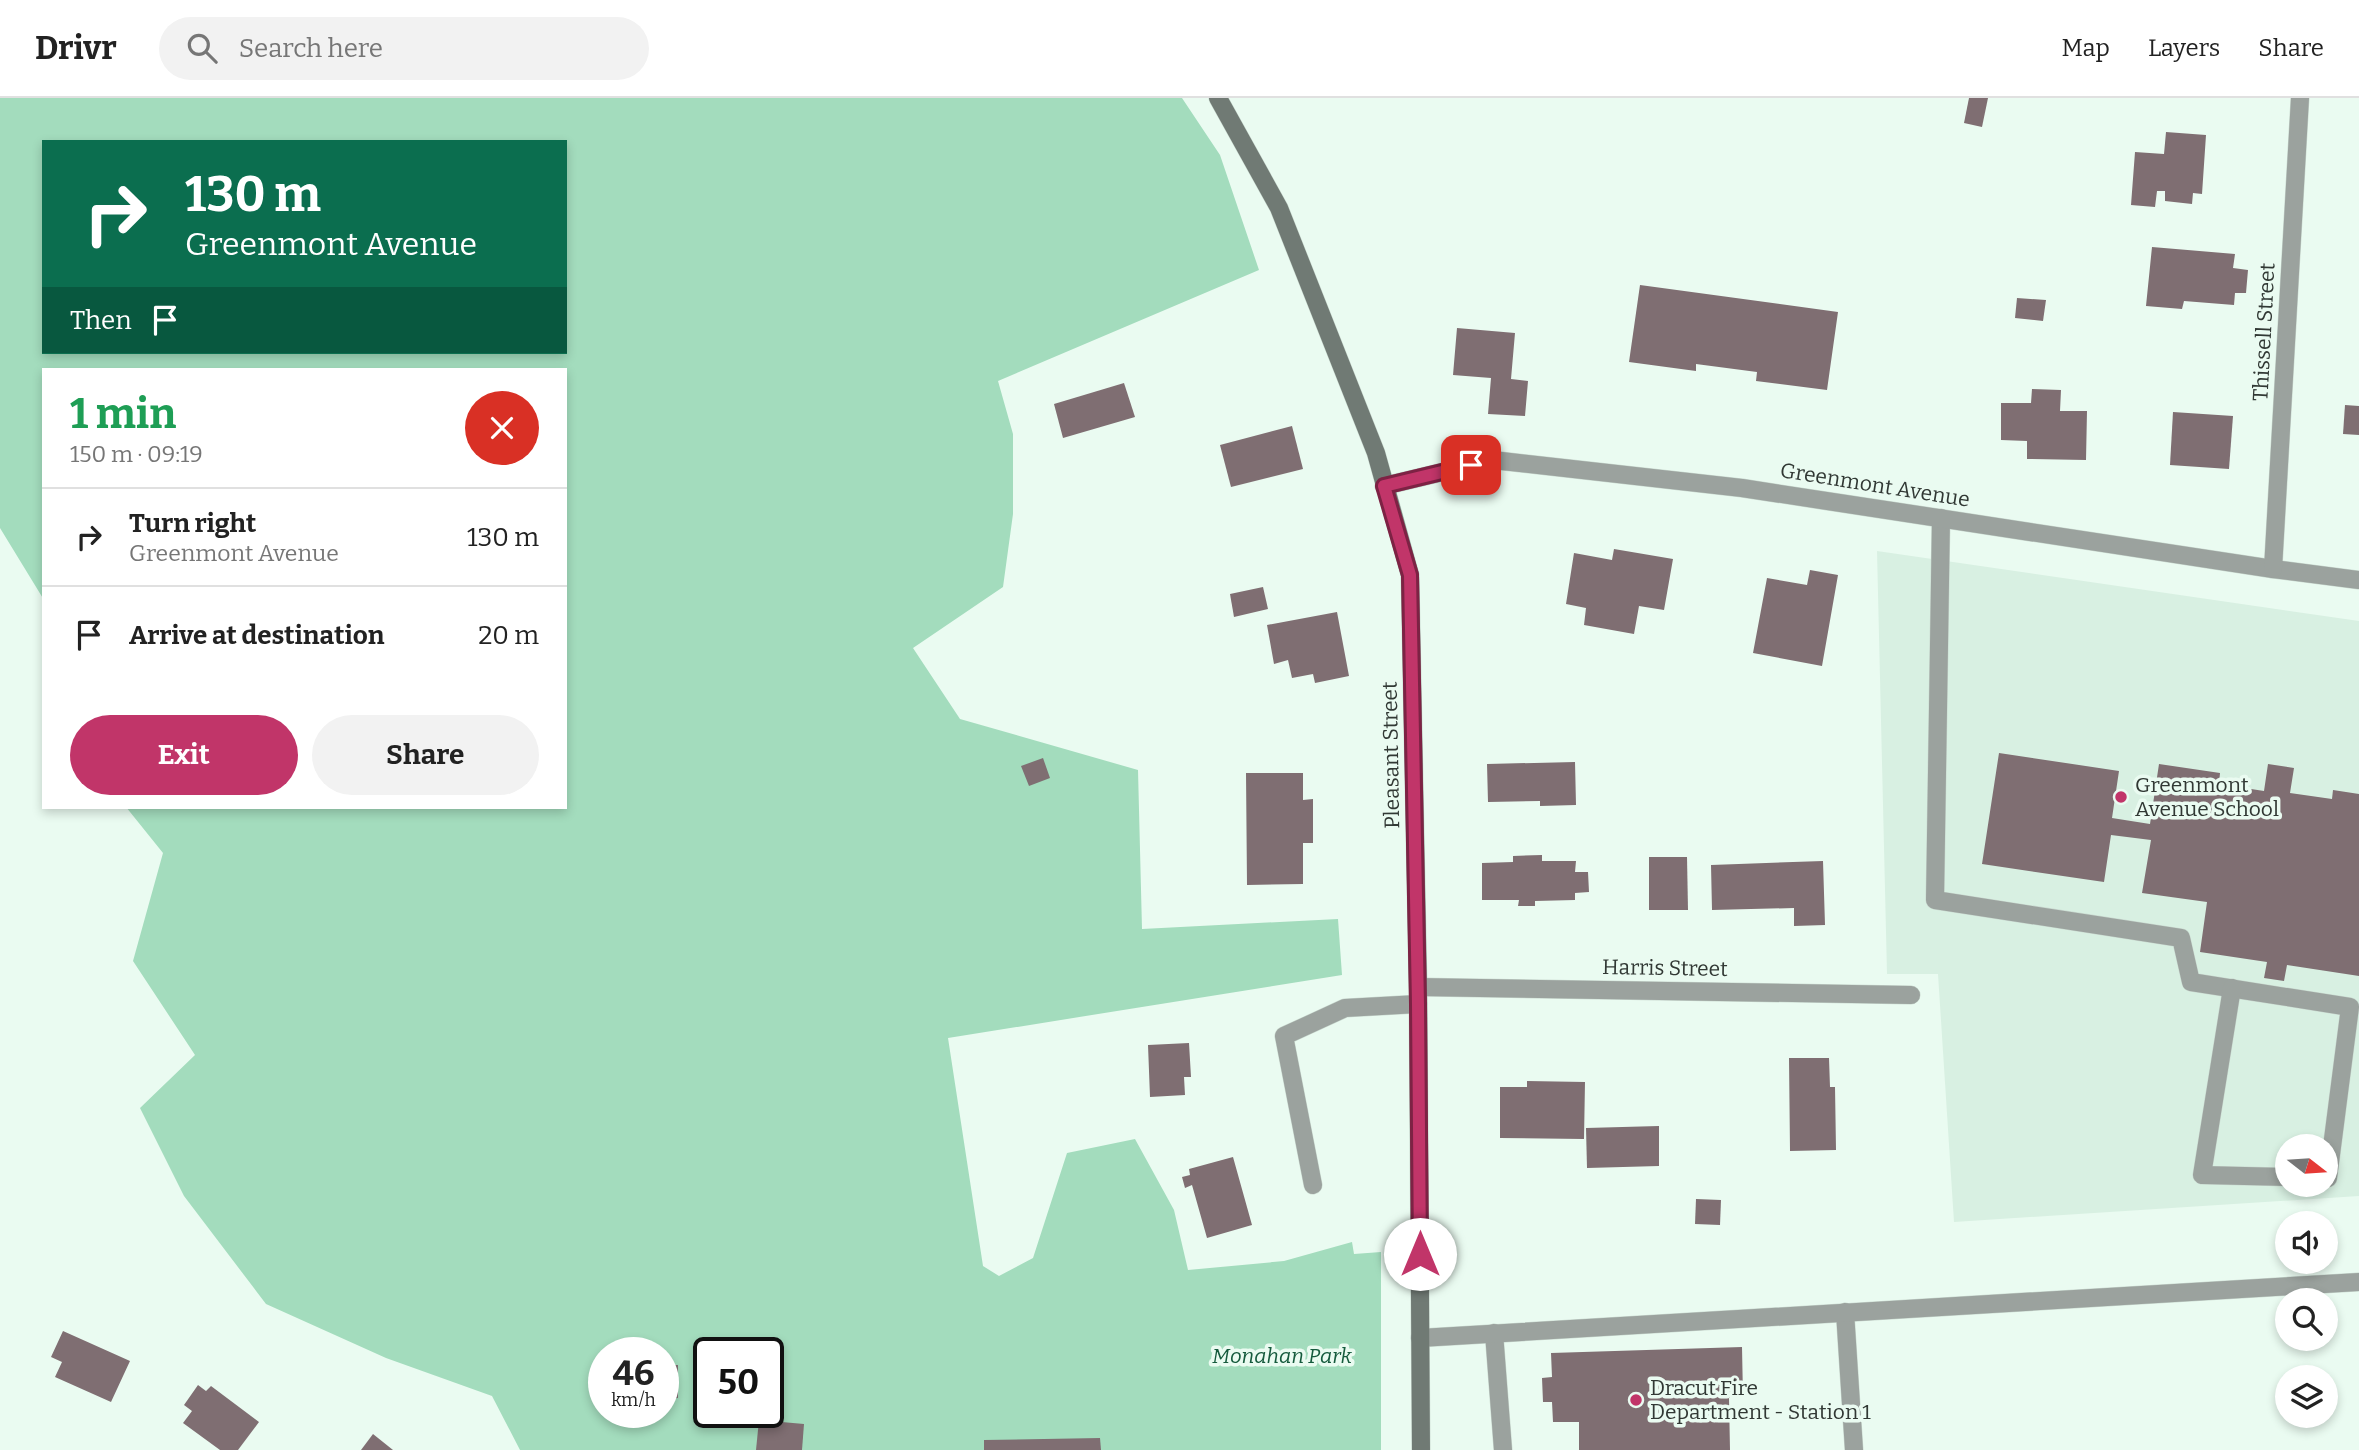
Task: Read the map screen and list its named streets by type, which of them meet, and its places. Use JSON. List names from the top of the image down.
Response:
{
  "streets": {
    "main road": ["Pleasant Street"],
    "street": ["Thissell Street", "Greenmont Avenue", "Harris Street"]
  },
  "crossings": [
    ["Thissell Street", "Greenmont Avenue"],
    ["Greenmont Avenue", "Pleasant Street"],
    ["Pleasant Street", "Harris Street"]
  ],
  "parks": ["Monahan Park"],
  "places": ["Greenmont Avenue School", "Dracut Fire Department - Station 1"],
  "north": "right",
  "page": {
    "header": "Drivr",
    "search": "Search here",
    "nav": ["Map", "Layers", "Share"],
    "turn": ["130 m", "Greenmont Avenue"],
    "then": "Then",
    "heading": ["1 min", "150 m · 09:19"],
    "list": [
      {
        "name": "Turn right",
        "note": "Greenmont Avenue",
        "value": "130 m"
      },
      {
        "name": "Arrive at destination",
        "value": "20 m"
      }
    ],
    "buttons": ["Exit", "Share"],
    "speed": "46 km/h",
    "limit": "50"
  }
}
